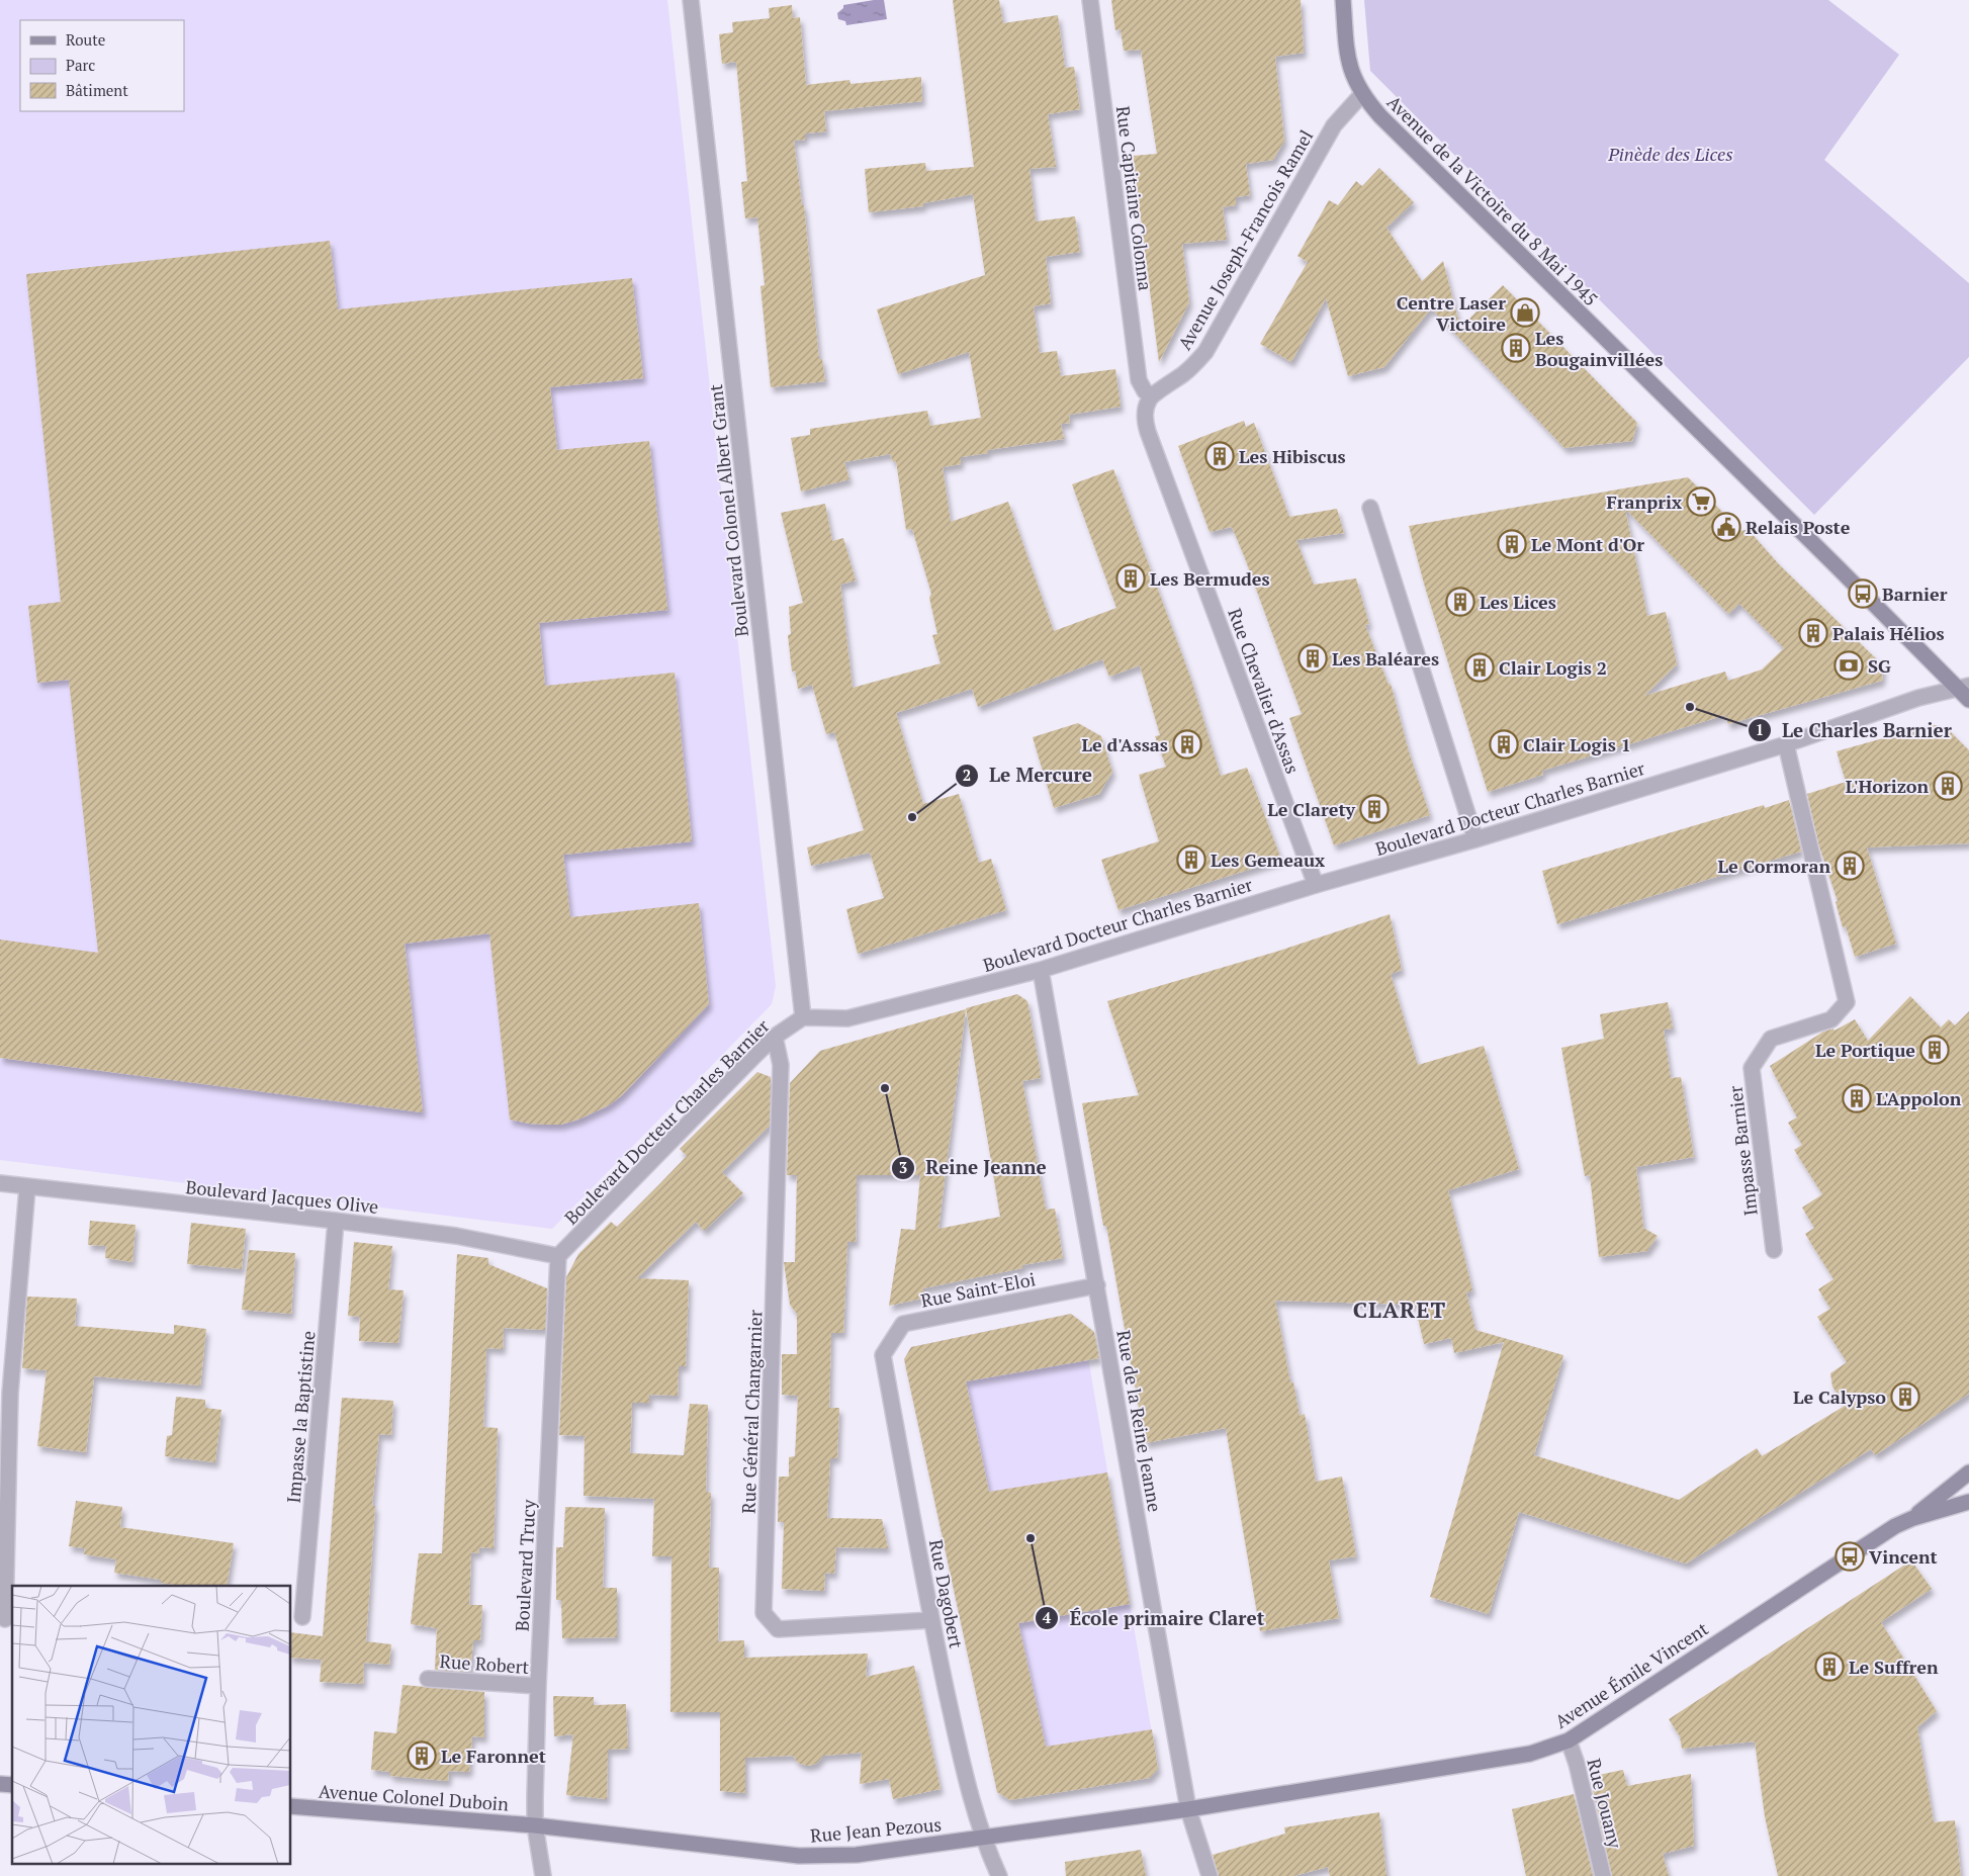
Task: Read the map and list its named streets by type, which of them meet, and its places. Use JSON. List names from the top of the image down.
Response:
{
  "streets": {
    "street": [
      "Rue Capitaine Colonna",
      "Avenue de la Victoire du 8 Mai 1945",
      "Avenue Joseph-Francois Ramel",
      "Boulevard Colonel Albert Grant",
      "Rue Chevalier d'Assas",
      "Boulevard Docteur Charles Barnier",
      "Impasse Barnier",
      "Boulevard Jacques Olive",
      "Rue Saint-Eloi",
      "Rue Général Changarnier",
      "Impasse la Baptistine",
      "Rue de la Reine Jeanne",
      "Boulevard Trucy",
      "Rue Dagobert",
      "Rue Robert",
      "Avenue Émile Vincent",
      "Avenue Colonel Duboin",
      "Rue Jouany",
      "Rue Jean Pezous"
    ]
  },
  "crossings": [
    ["Rue Capitaine Colonna", "Avenue Joseph-Francois Ramel"],
    ["Rue Capitaine Colonna", "Rue Chevalier d'Assas"],
    ["Avenue de la Victoire du 8 Mai 1945", "Avenue Joseph-Francois Ramel"],
    ["Avenue de la Victoire du 8 Mai 1945", "Boulevard Docteur Charles Barnier"],
    ["Avenue Joseph-Francois Ramel", "Rue Chevalier d'Assas"],
    ["Boulevard Colonel Albert Grant", "Boulevard Docteur Charles Barnier"],
    ["Rue Chevalier d'Assas", "Boulevard Docteur Charles Barnier"],
    ["Boulevard Docteur Charles Barnier", "Impasse Barnier"],
    ["Boulevard Docteur Charles Barnier", "Boulevard Jacques Olive"],
    ["Boulevard Docteur Charles Barnier", "Rue Général Changarnier"],
    ["Boulevard Docteur Charles Barnier", "Rue de la Reine Jeanne"],
    ["Boulevard Docteur Charles Barnier", "Boulevard Trucy"],
    ["Boulevard Jacques Olive", "Impasse la Baptistine"],
    ["Boulevard Jacques Olive", "Boulevard Trucy"],
    ["Rue Saint-Eloi", "Rue de la Reine Jeanne"],
    ["Rue Saint-Eloi", "Rue Dagobert"],
    ["Rue Général Changarnier", "Rue Dagobert"],
    ["Rue de la Reine Jeanne", "Avenue Émile Vincent"],
    ["Rue de la Reine Jeanne", "Rue Jean Pezous"],
    ["Boulevard Trucy", "Rue Robert"],
    ["Boulevard Trucy", "Avenue Colonel Duboin"],
    ["Boulevard Trucy", "Rue Jean Pezous"],
    ["Rue Dagobert", "Rue Jean Pezous"],
    ["Avenue Émile Vincent", "Rue Jouany"],
    ["Avenue Émile Vincent", "Rue Jean Pezous"],
    ["Avenue Colonel Duboin", "Rue Jean Pezous"]
  ],
  "districts": ["CLARET"],
  "parks": ["Pinède des Lices"],
  "places": {
    "shop": ["Centre Laser Victoire"],
    "building": [
      "Les Bougainvillées",
      "Les Hibiscus",
      "Le Mont d'Or",
      "Les Bermudes",
      "Les Lices",
      "Palais Hélios",
      "Les Baléares",
      "Clair Logis 2",
      "Le d'Assas",
      "Clair Logis 1",
      "L'Horizon",
      "Le Clarety",
      "Les Gemeaux",
      "Le Cormoran",
      "Le Portique",
      "L'Appolon",
      "Le Calypso",
      "Le Suffren",
      "Le Faronnet"
    ],
    "supermarket": ["Franprix"],
    "public building": ["Relais Poste"],
    "bus stop": ["Barnier", "Vincent"],
    "bank": ["SG"],
    "other": [
      "Le Charles Barnier",
      "Le Mercure",
      "Reine Jeanne",
      "École primaire Claret"
    ]
  },
  "legend": ["Route", "Parc", "Bâtiment"]
}
